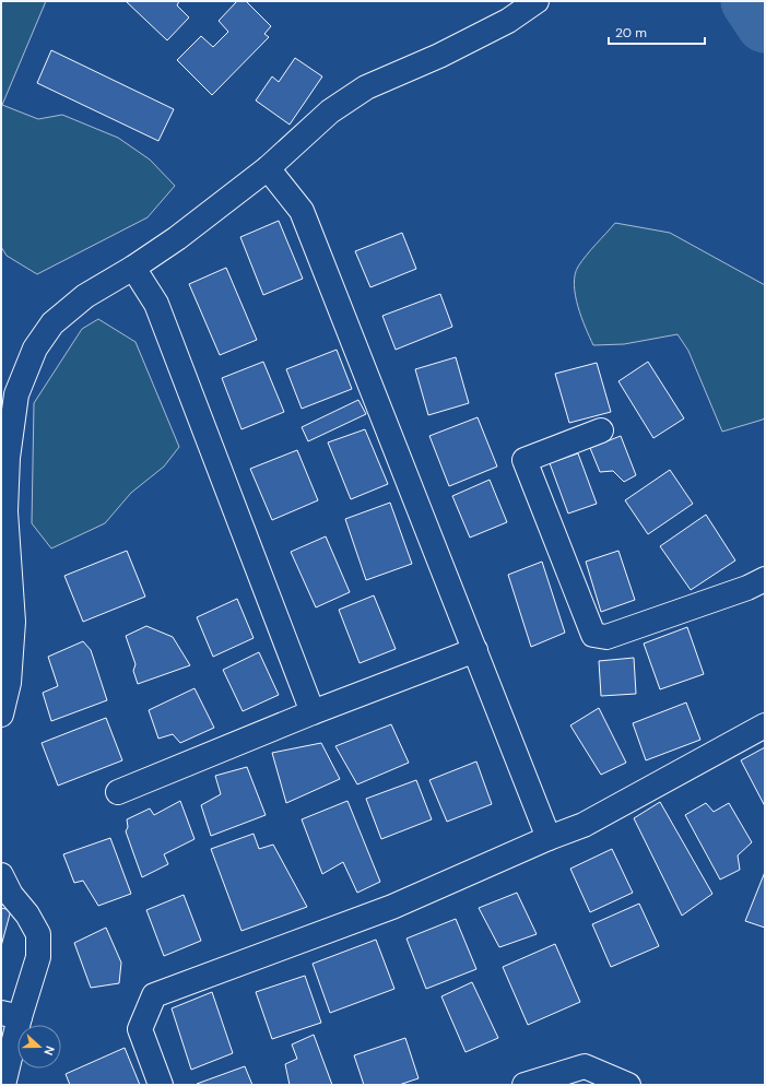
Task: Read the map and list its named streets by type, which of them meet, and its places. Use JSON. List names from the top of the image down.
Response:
{
  "scale_bar": "20 m",
  "north": "right"
}
